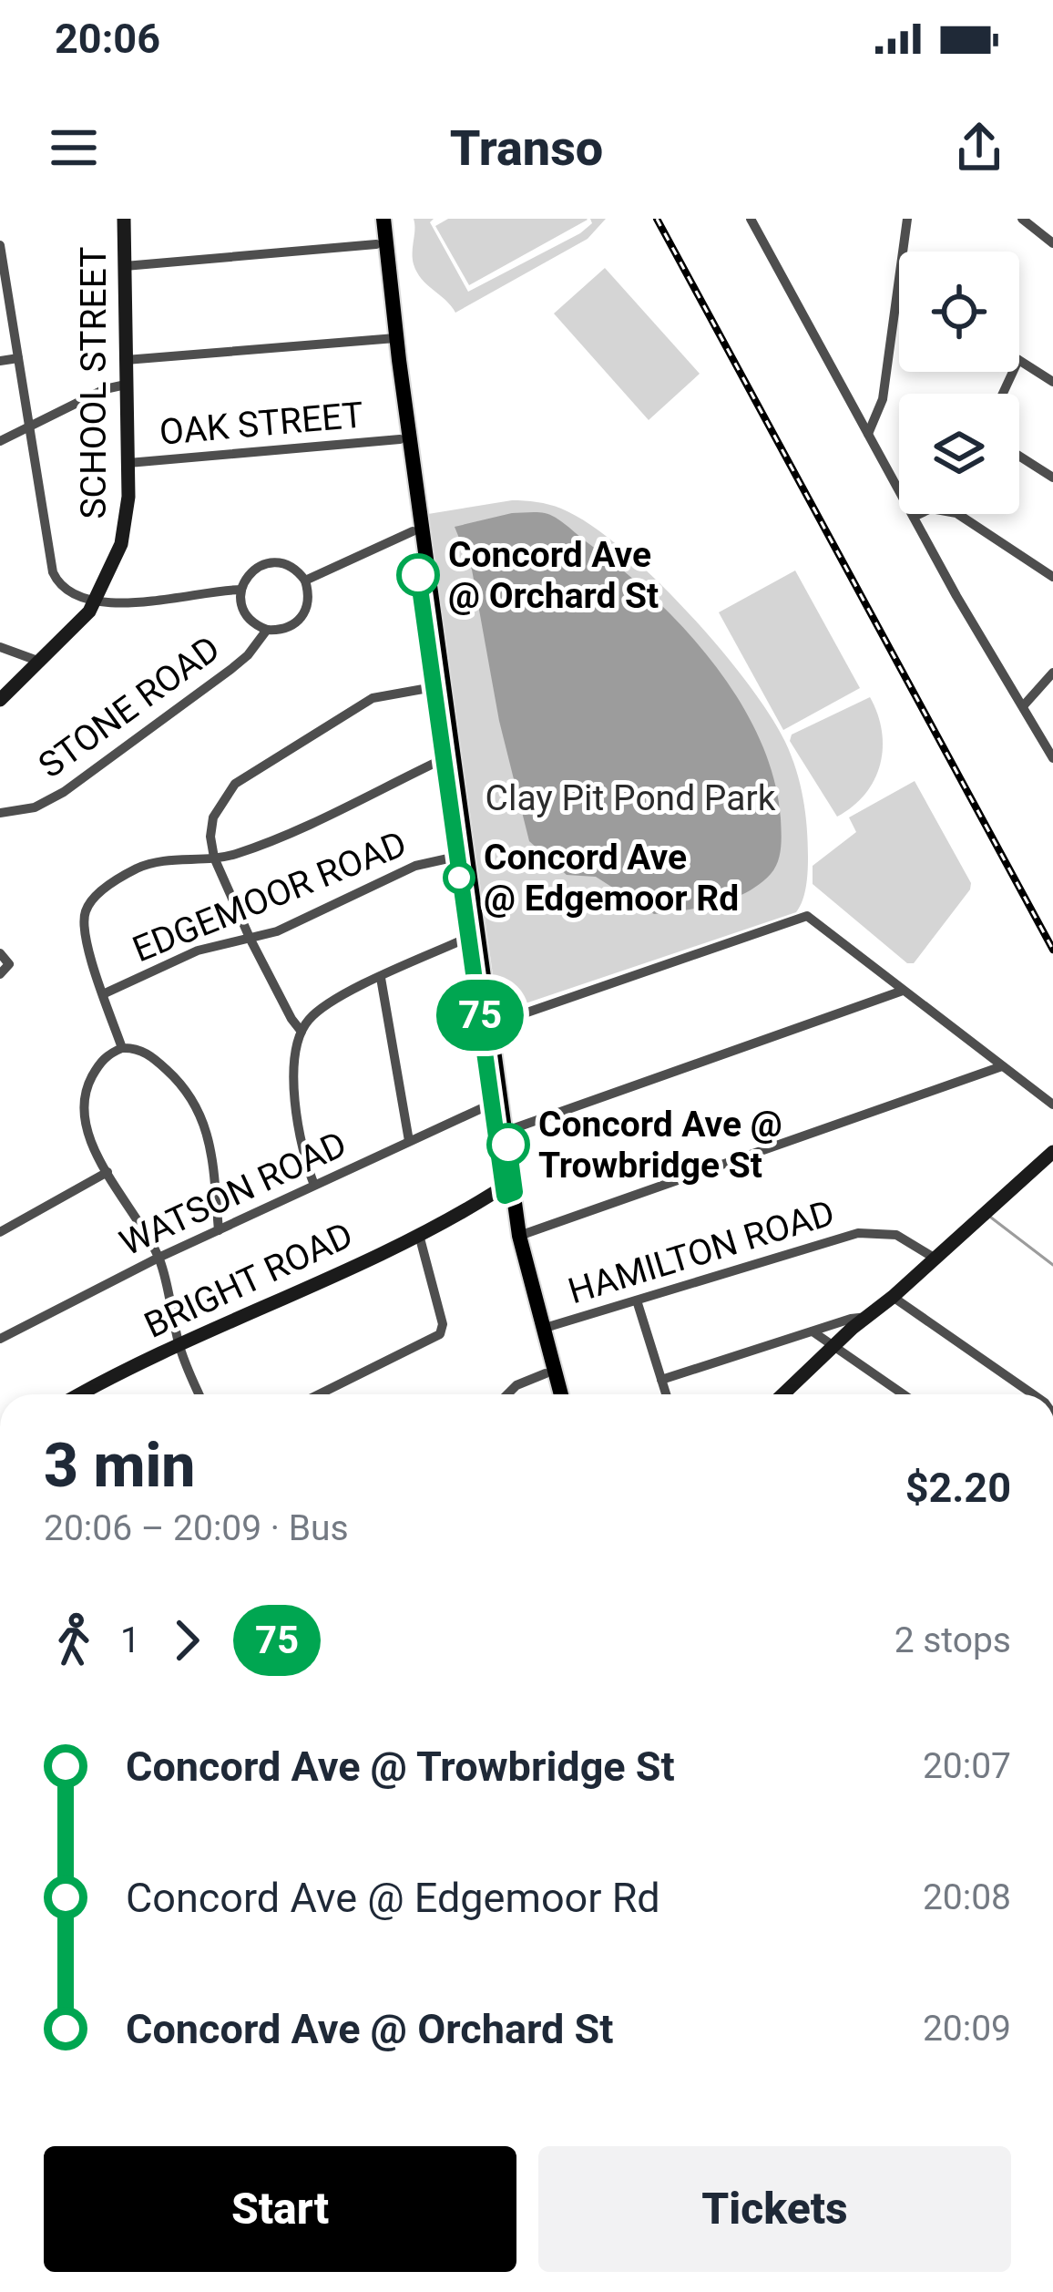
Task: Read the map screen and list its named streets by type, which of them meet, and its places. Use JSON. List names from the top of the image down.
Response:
{
  "streets": {
    "street": [
      "SCHOOL STREET",
      "OAK STREET",
      "STONE ROAD",
      "EDGEMOOR ROAD",
      "WATSON ROAD",
      "HAMILTON ROAD",
      "BRIGHT ROAD"
    ]
  },
  "crossings": [
    ["SCHOOL STREET", "OAK STREET"]
  ],
  "parks": ["Clay Pit Pond Park"],
  "places": ["Concord Ave @ Orchard St", "Concord Ave @ Edgemoor Rd", "Concord Ave @ Trowbridge St"],
  "lines": ["bus line 75"],
  "page": {
    "status": "20:06",
    "header": "Transo",
    "on_map": "75",
    "heading": ["3 min", "20:06 – 20:09 · Bus", "$2.20"],
    "legs": ["1", "75", "2 stops"],
    "list": [
      {
        "name": "Concord Ave @ Trowbridge St",
        "value": "20:07"
      },
      {
        "name": "Concord Ave @ Edgemoor Rd",
        "value": "20:08"
      },
      {
        "name": "Concord Ave @ Orchard St",
        "value": "20:09"
      }
    ],
    "buttons": ["Start", "Tickets"]
  }
}
